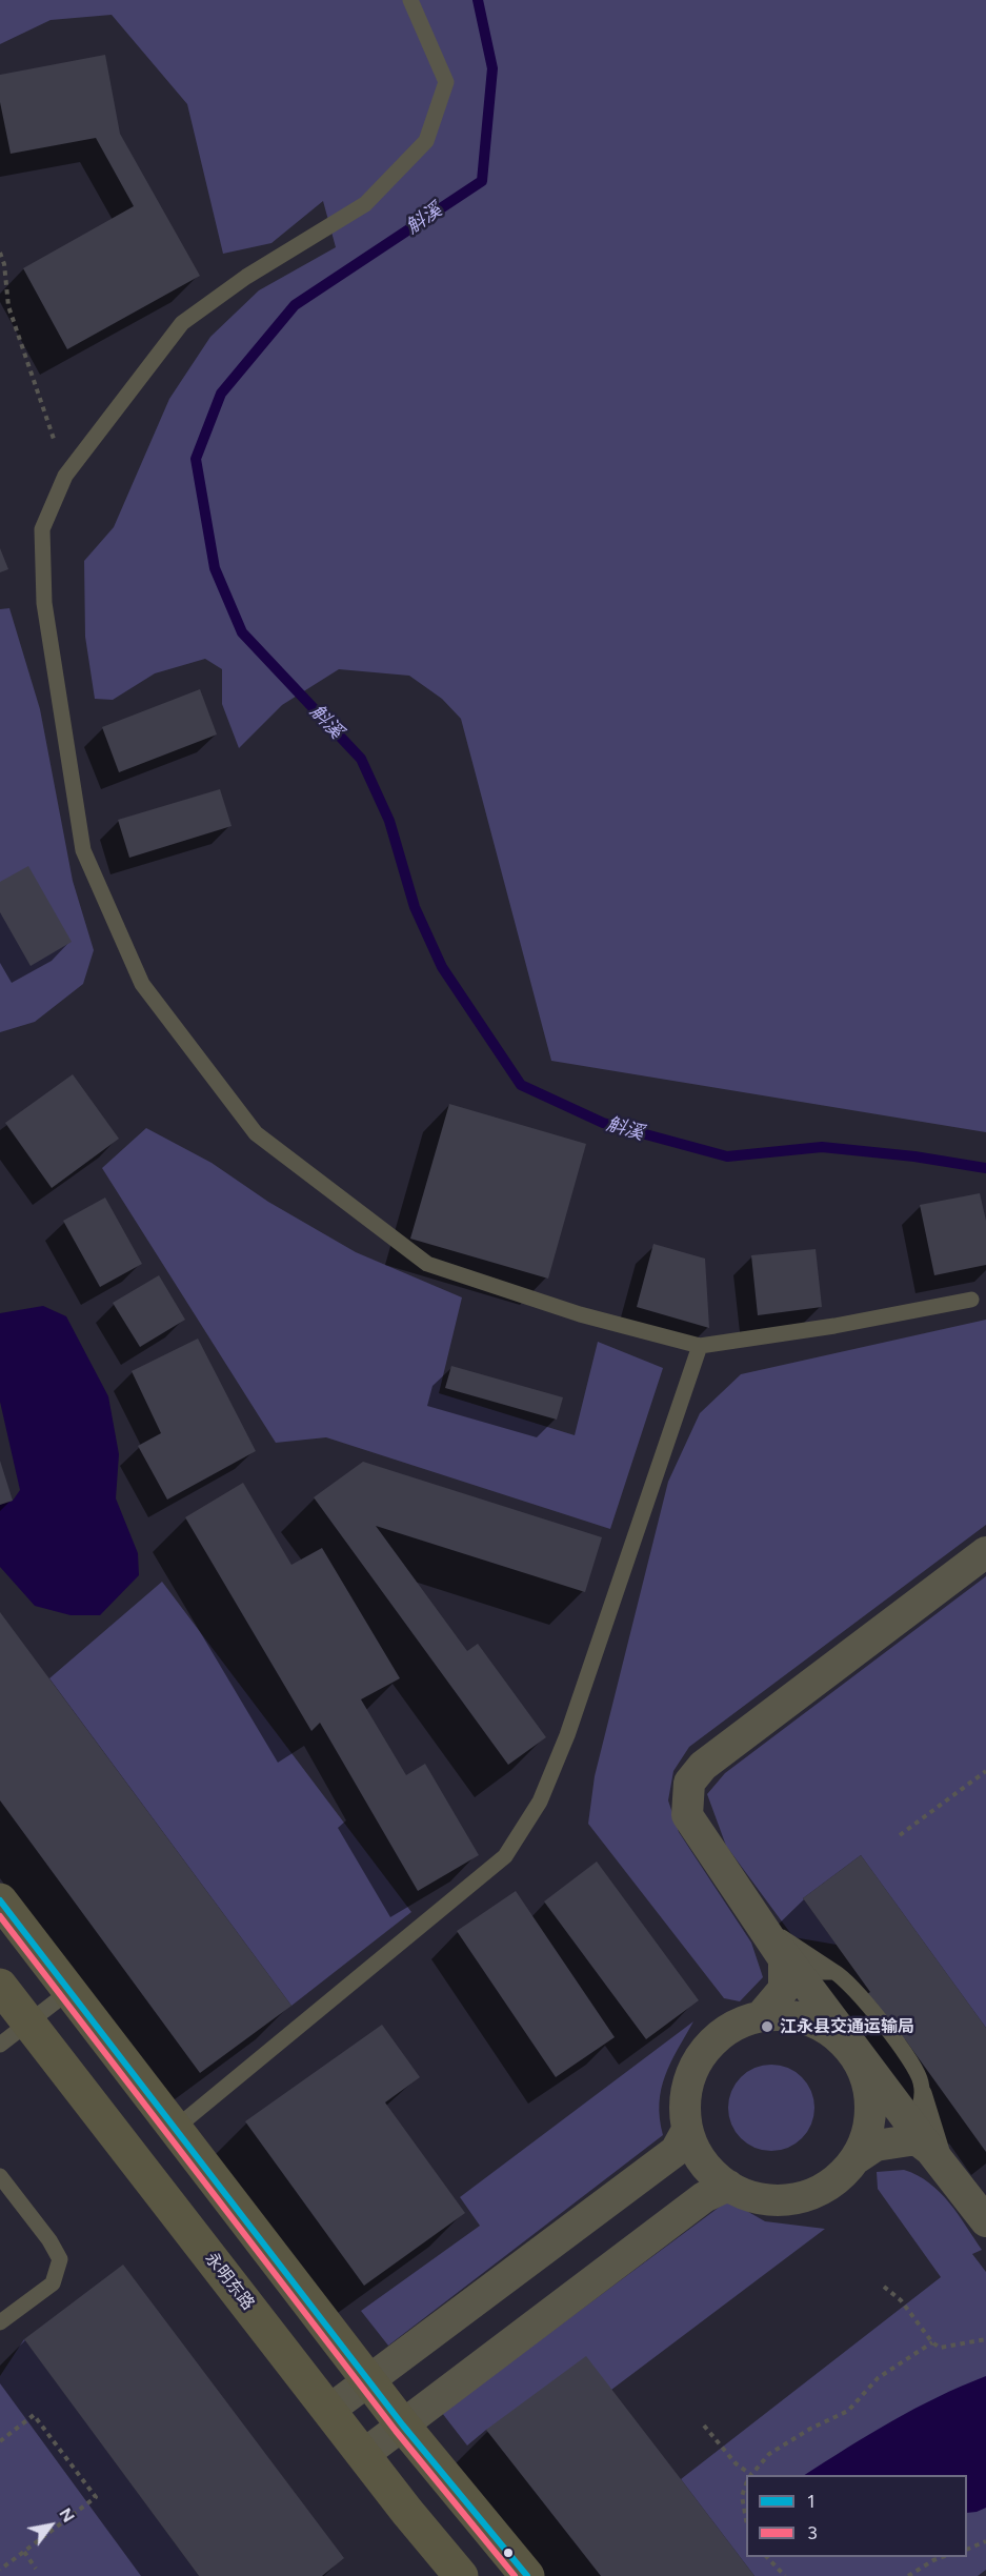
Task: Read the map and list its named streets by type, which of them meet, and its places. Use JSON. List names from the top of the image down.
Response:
{
  "streets": {
    "main road": ["永明东路"]
  },
  "water": ["斛溪"],
  "places": ["江永县交通运输局"],
  "lines": ["transit line 1", "transit line 3"],
  "legend": ["1", "3"],
  "north": "top right"
}
